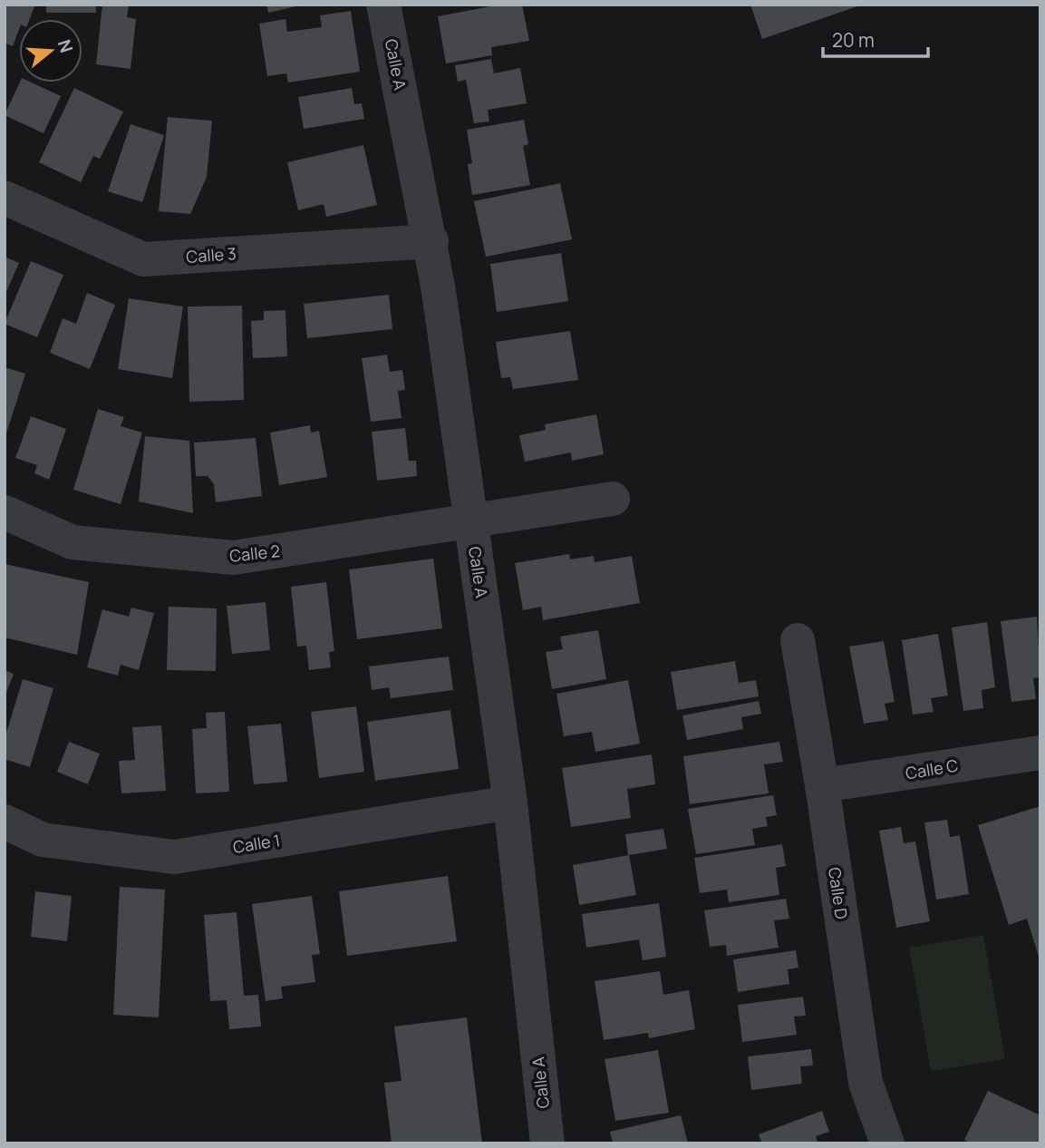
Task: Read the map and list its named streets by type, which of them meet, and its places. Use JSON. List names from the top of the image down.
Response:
{
  "streets": {
    "street": [
      "Calle A",
      "Calle 3",
      "Calle 2",
      "Calle C",
      "Calle 1",
      "Calle D"
    ]
  },
  "crossings": [
    ["Calle A", "Calle 3"],
    ["Calle A", "Calle 2"],
    ["Calle A", "Calle 1"],
    ["Calle C", "Calle D"]
  ],
  "scale_bar": "20 m",
  "north": "right"
}
